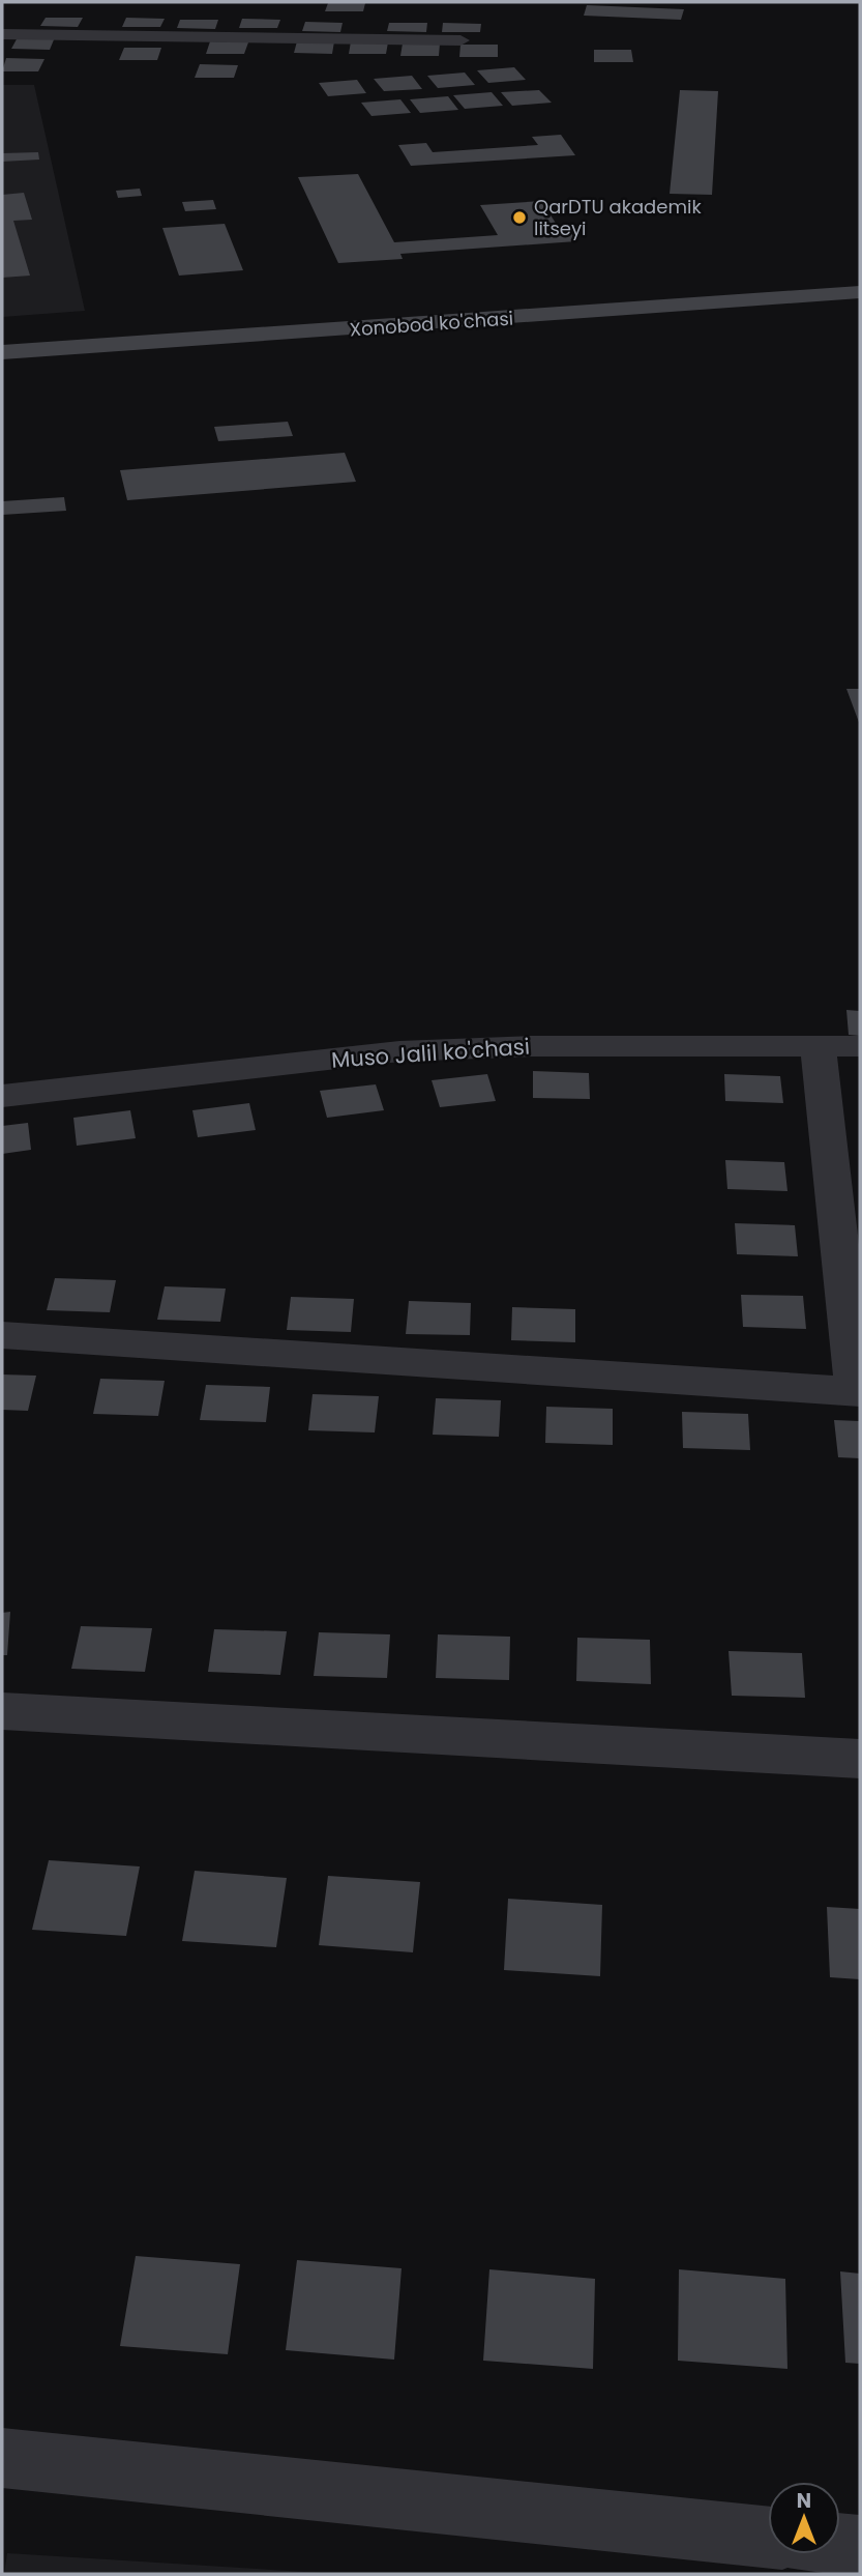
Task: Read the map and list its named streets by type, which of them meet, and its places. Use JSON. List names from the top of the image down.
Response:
{
  "streets": {
    "main road": ["Xonobod ko'chasi"],
    "street": ["Muso Jalil ko'chasi"]
  },
  "places": ["QarDTU akademik litseyi"],
  "north": "top"
}
